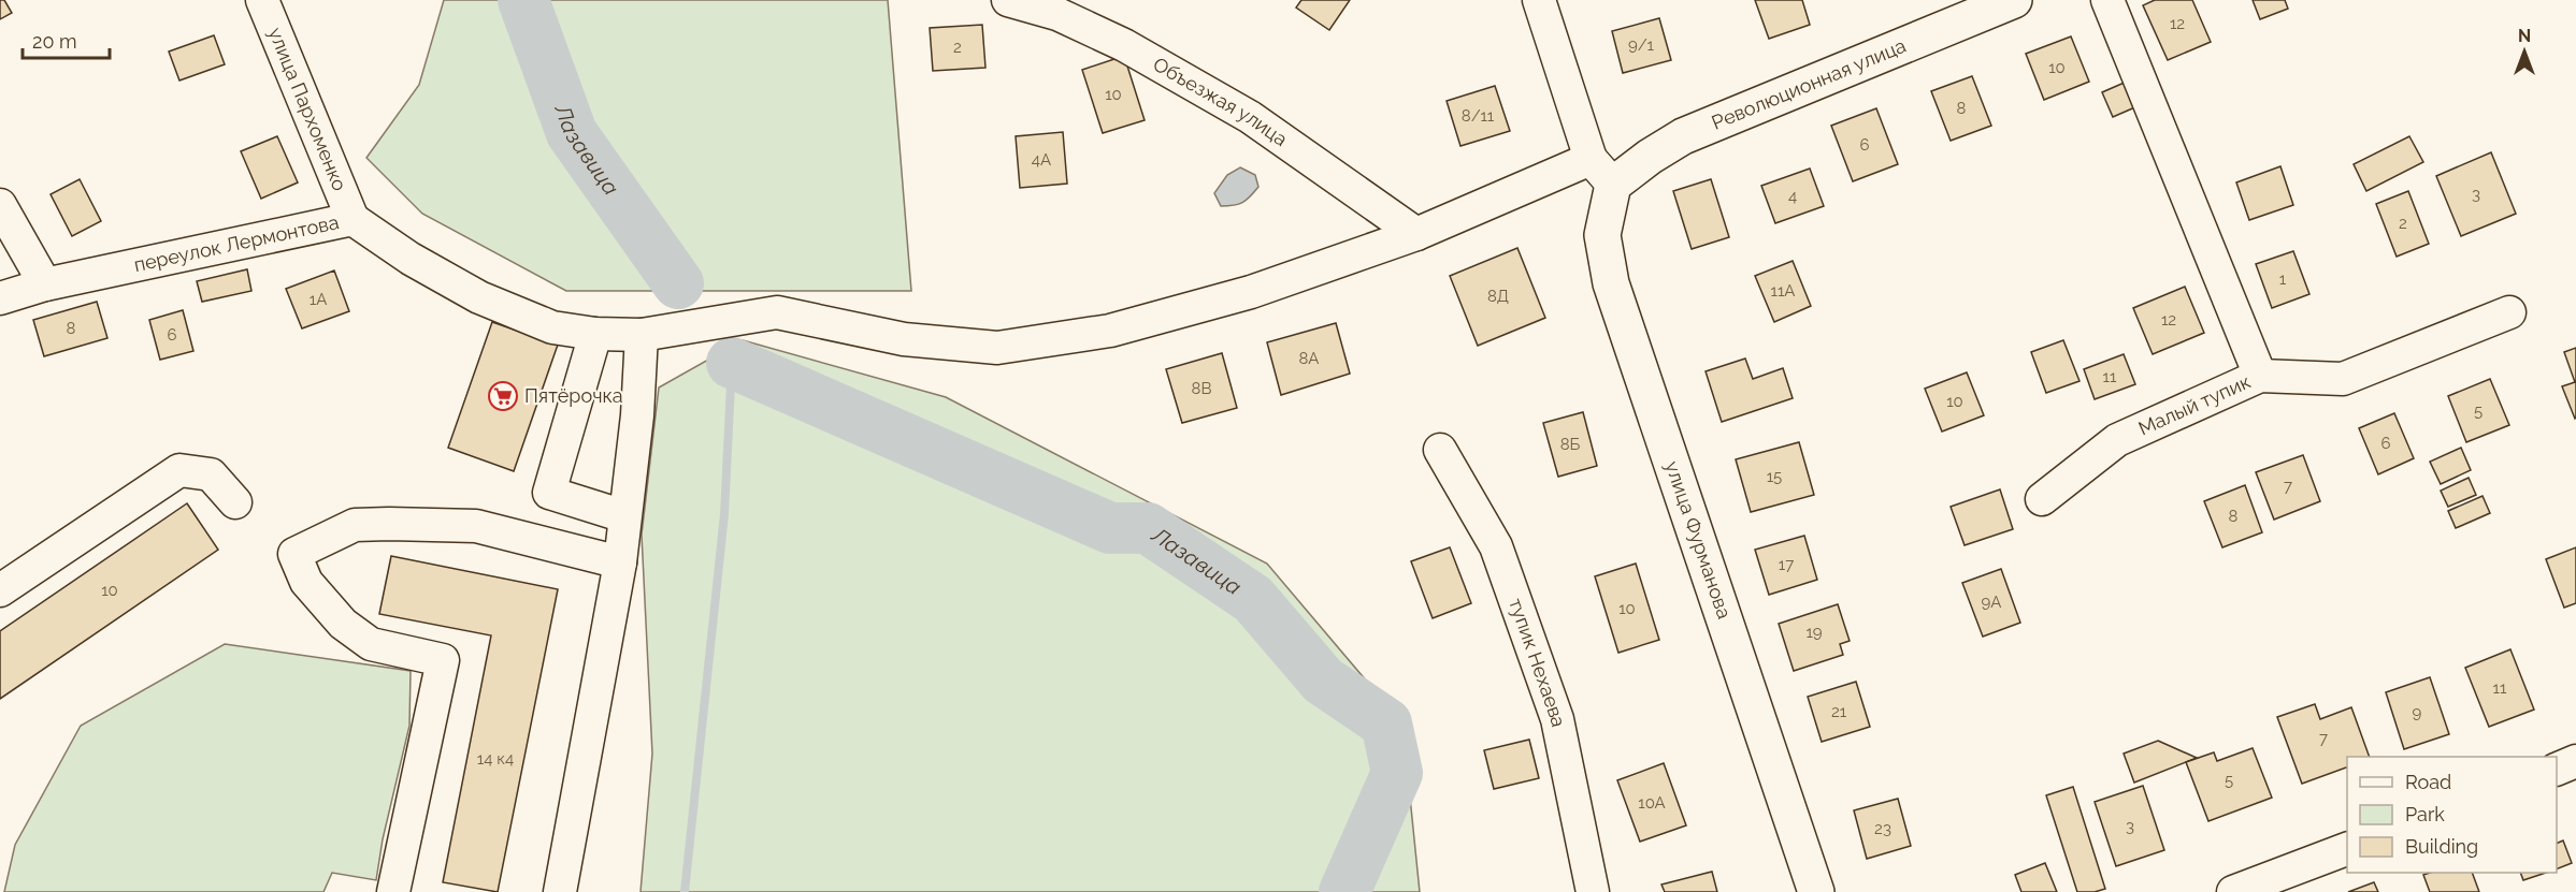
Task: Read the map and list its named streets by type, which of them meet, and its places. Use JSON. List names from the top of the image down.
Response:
{
  "streets": {
    "main road": ["Революционная улица", "улица Фурманова"],
    "street": [
      "Объезжая улица",
      "улица Пархоменко",
      "переулок Лермонтова",
      "Малый тупик",
      "тупик Нехаева"
    ]
  },
  "crossings": [
    ["Революционная улица", "переулок Лермонтова"],
    ["Революционная улица", "улица Фурманова"],
    ["Объезжая улица", "переулок Лермонтова"],
    ["улица Пархоменко", "переулок Лермонтова"],
    ["переулок Лермонтова", "улица Фурманова"]
  ],
  "water": ["Лазавица"],
  "places": {
    "supermarket": ["Пятёрочка"]
  },
  "house_numbers": [
    "12",
    "9/1",
    "2",
    "10",
    "10",
    "8",
    "8/11",
    "6",
    "4А",
    "3",
    "4",
    "2",
    "1",
    "11А",
    "8Д",
    "1А",
    "12",
    "8",
    "6",
    "8А",
    "11",
    "8В",
    "10",
    "5",
    "6",
    "8Б",
    "15",
    "7",
    "8",
    "17",
    "10",
    "9А",
    "10",
    "19",
    "11",
    "21",
    "9",
    "7",
    "14 к4",
    "5",
    "10А",
    "3",
    "23"
  ],
  "legend": ["Road", "Park", "Building"],
  "scale_bar": "20 m",
  "north": "top"
}
